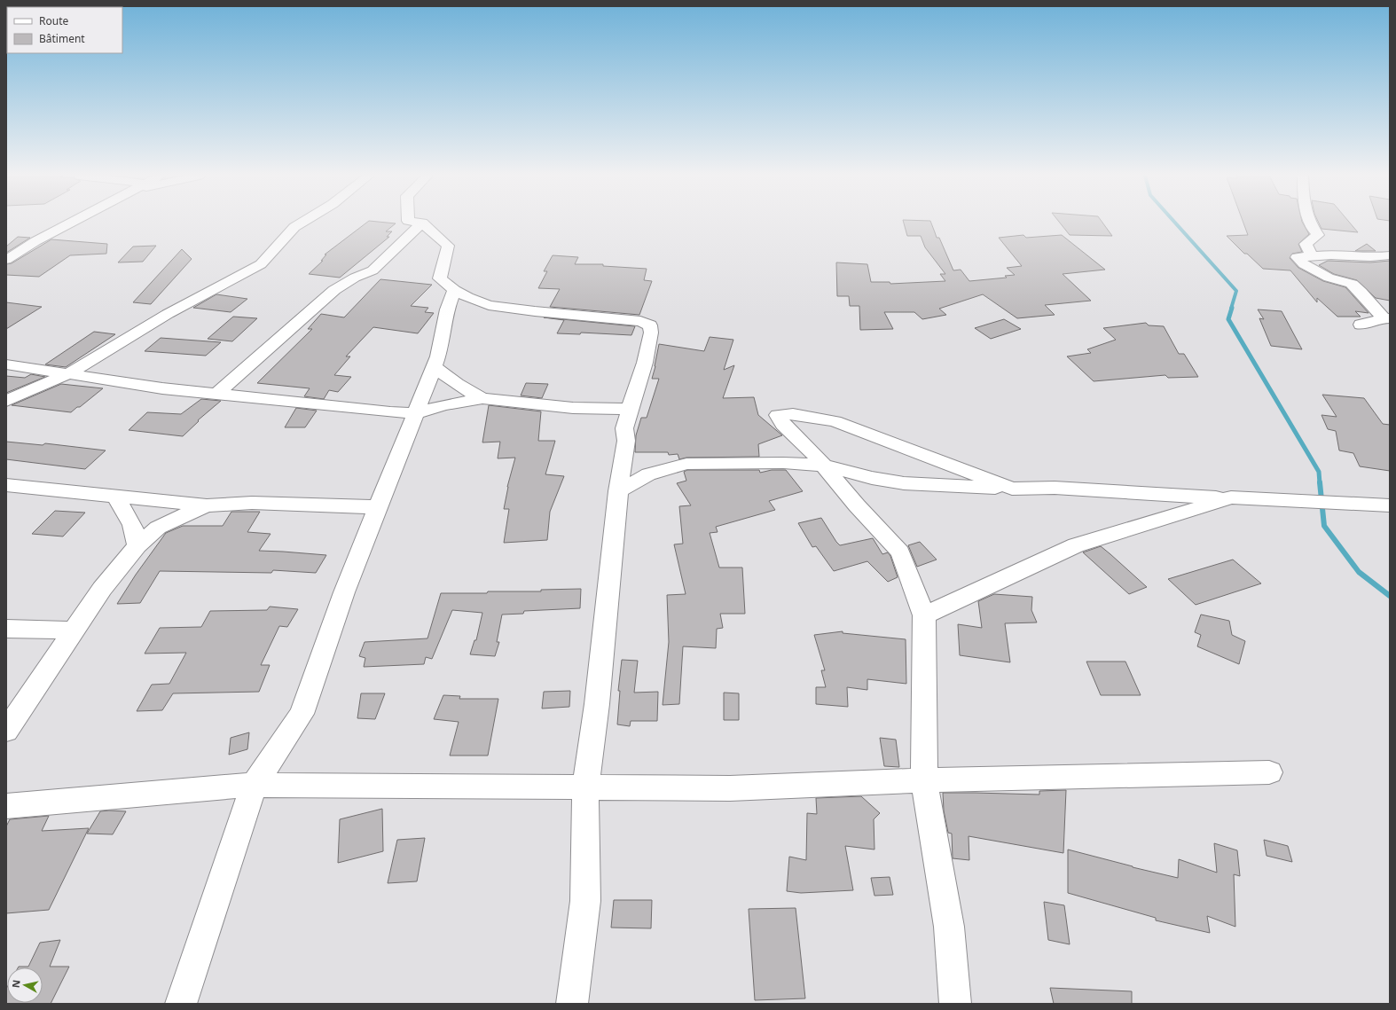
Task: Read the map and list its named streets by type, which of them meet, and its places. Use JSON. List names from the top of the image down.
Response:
{
  "legend": ["Route", "Bâtiment"],
  "north": "left"
}
